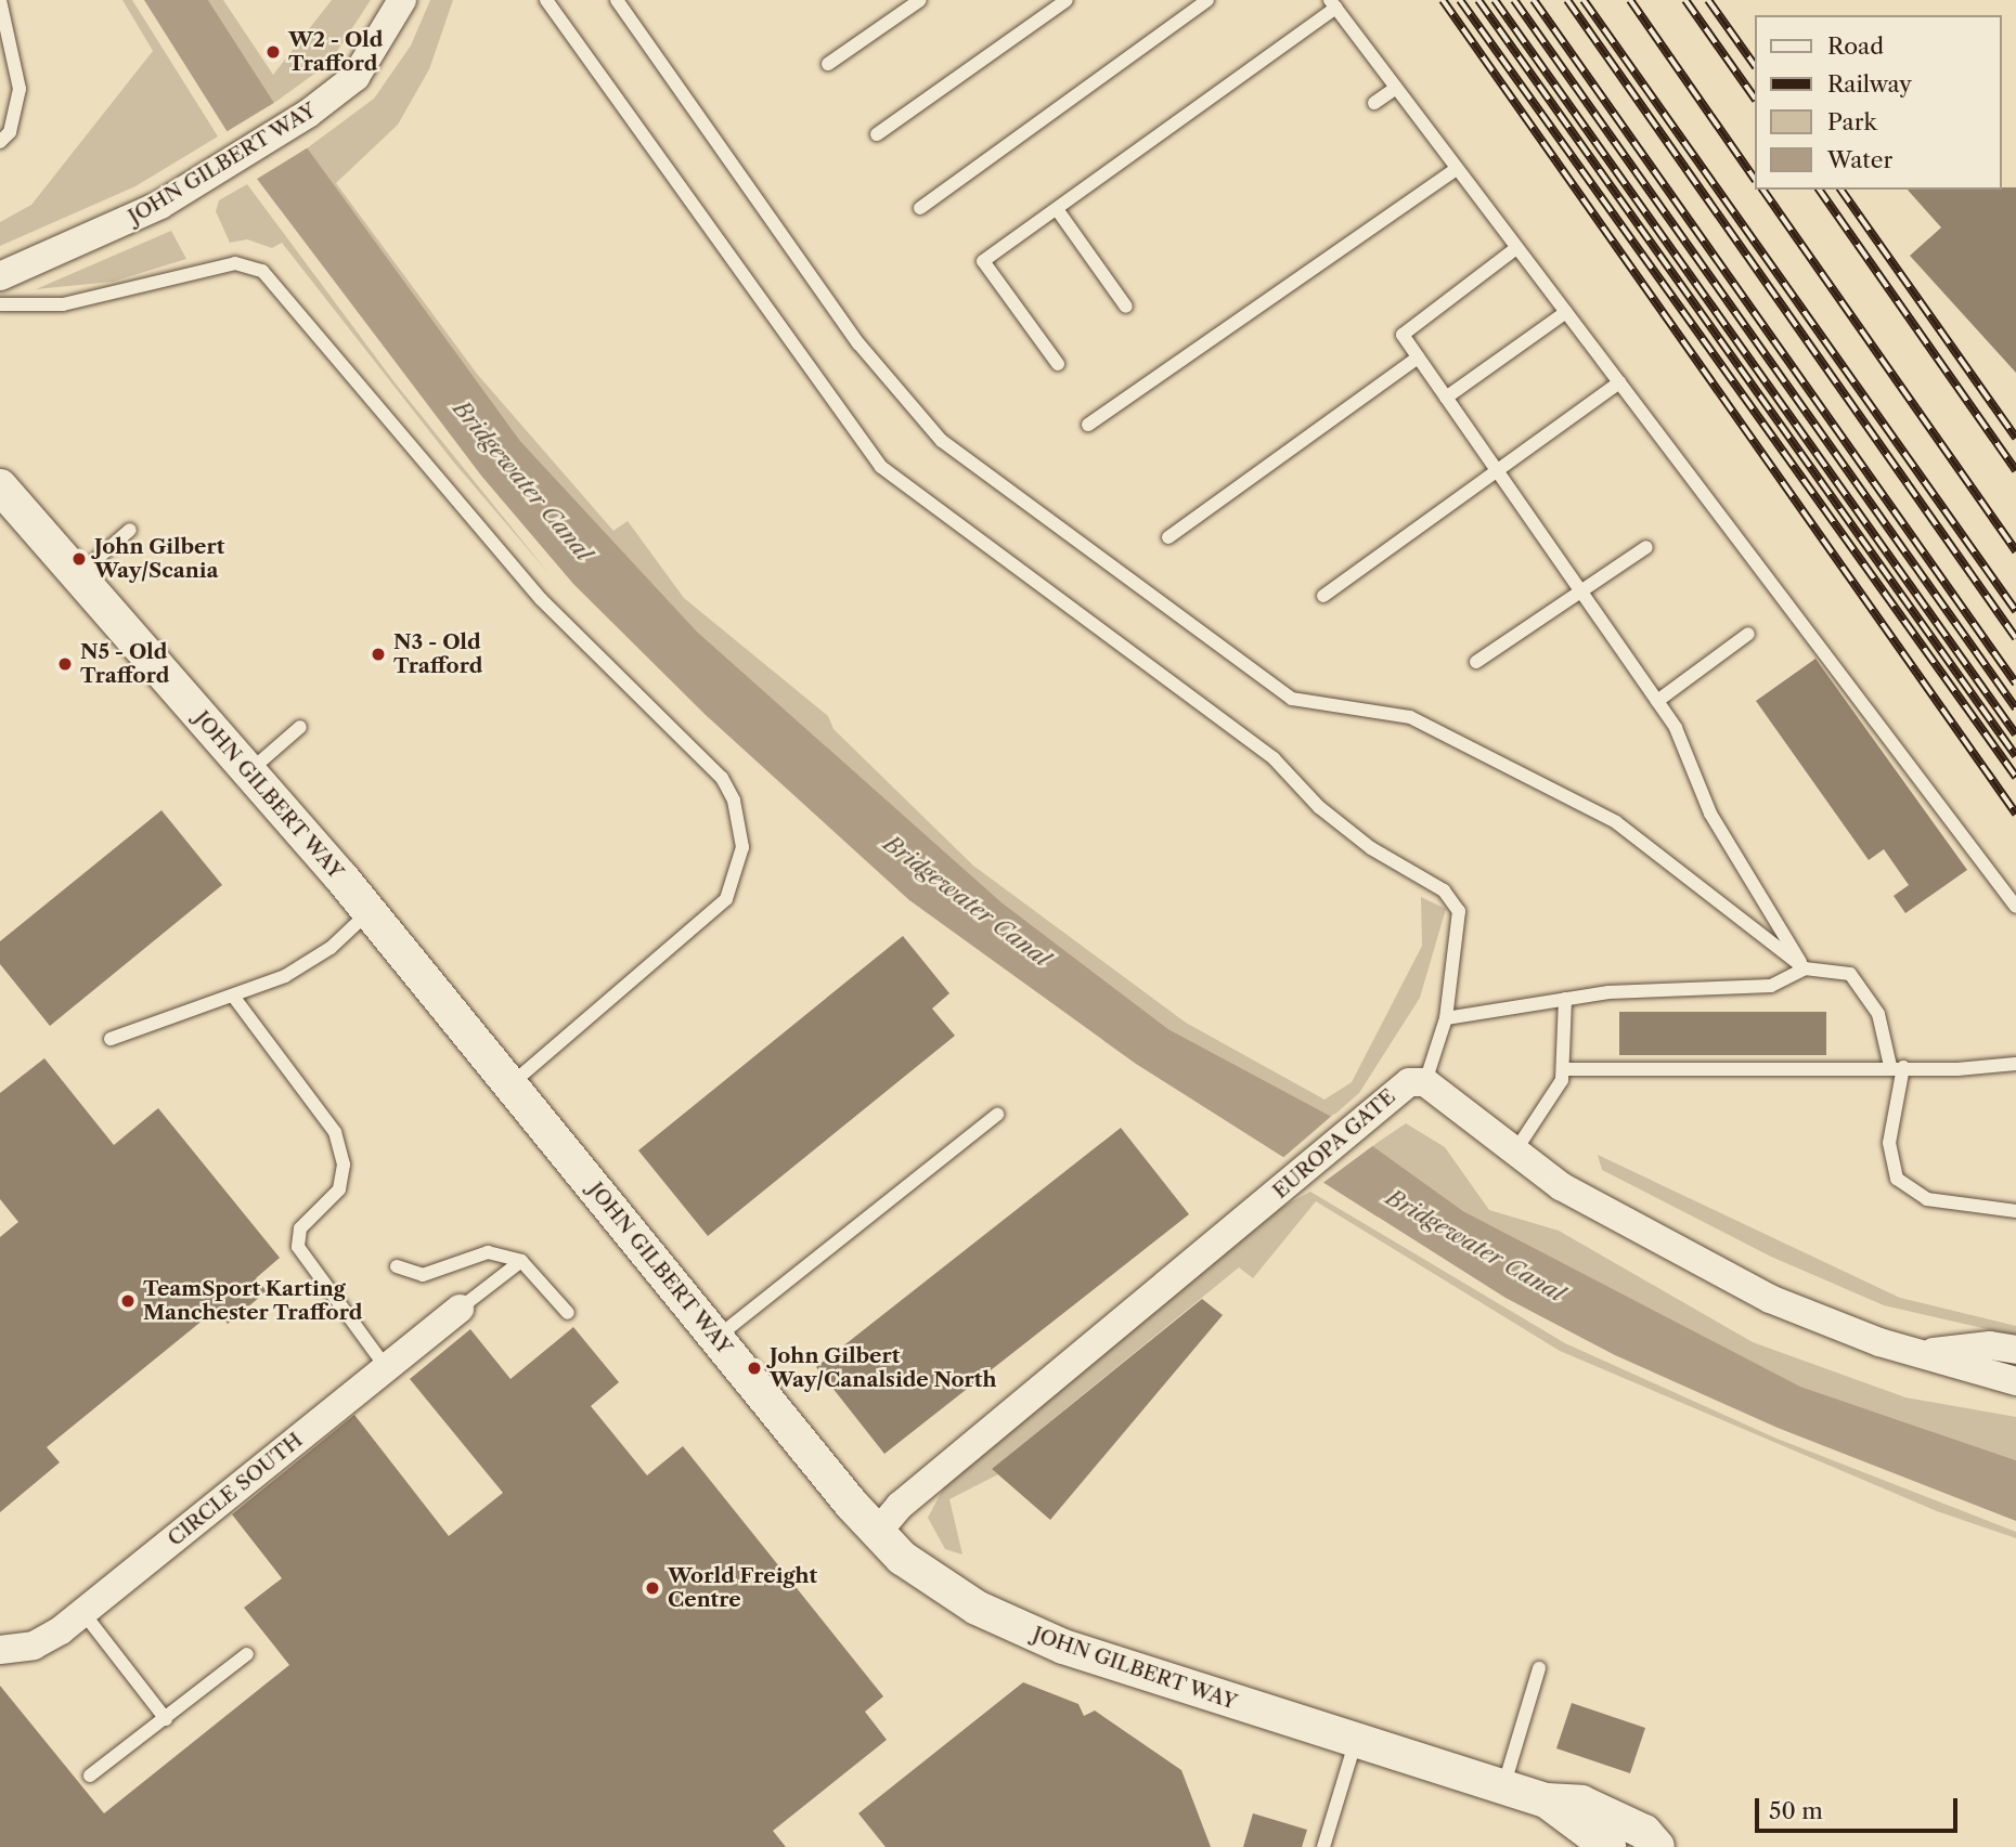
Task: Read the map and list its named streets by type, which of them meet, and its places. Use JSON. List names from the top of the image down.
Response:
{
  "streets": {
    "street": ["JOHN GILBERT WAY", "EUROPA GATE", "CIRCLE SOUTH"]
  },
  "crossings": [
    ["JOHN GILBERT WAY", "EUROPA GATE"]
  ],
  "water": ["Bridgewater Canal"],
  "places": [
    "W2 - Old Trafford",
    "John Gilbert Way/Scania",
    "N3 - Old Trafford",
    "N5 - Old Trafford",
    "TeamSport Karting Manchester Trafford",
    "John Gilbert Way/Canalside North",
    "World Freight Centre"
  ],
  "legend": [
    "Road",
    "Railway",
    "Park",
    "Water"
  ],
  "scale_bar": "50 m"
}
